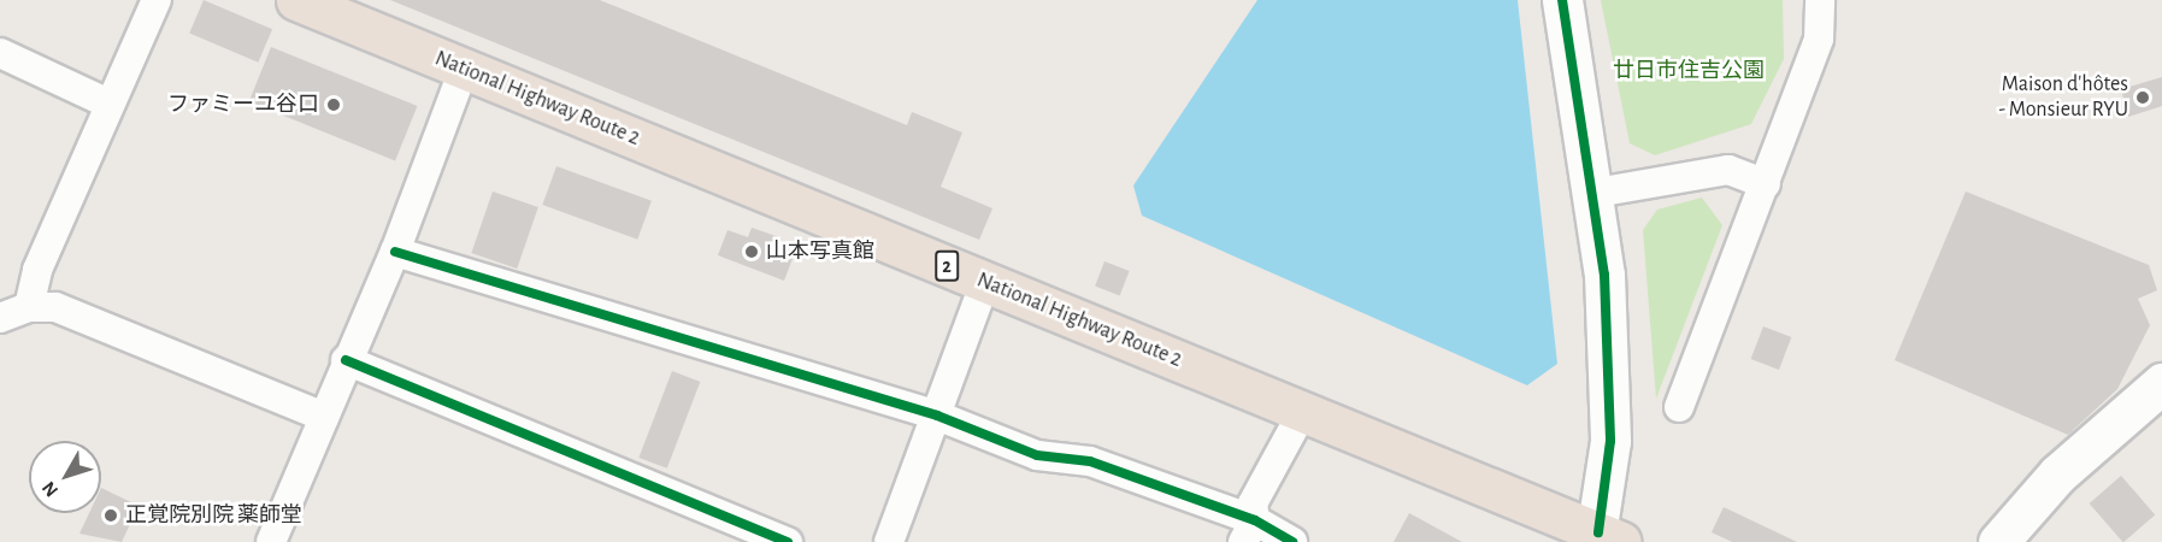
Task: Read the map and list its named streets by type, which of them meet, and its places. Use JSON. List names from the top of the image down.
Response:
{
  "streets": {
    "highway": ["National Highway Route 2", "2"]
  },
  "parks": ["廿日市住吉公園"],
  "places": [
    "Maison d'hôtes - Monsieur RYU",
    "ファミーユ谷口",
    "山本写真館",
    "正覚院別院 薬師堂"
  ],
  "north": "bottom left"
}
